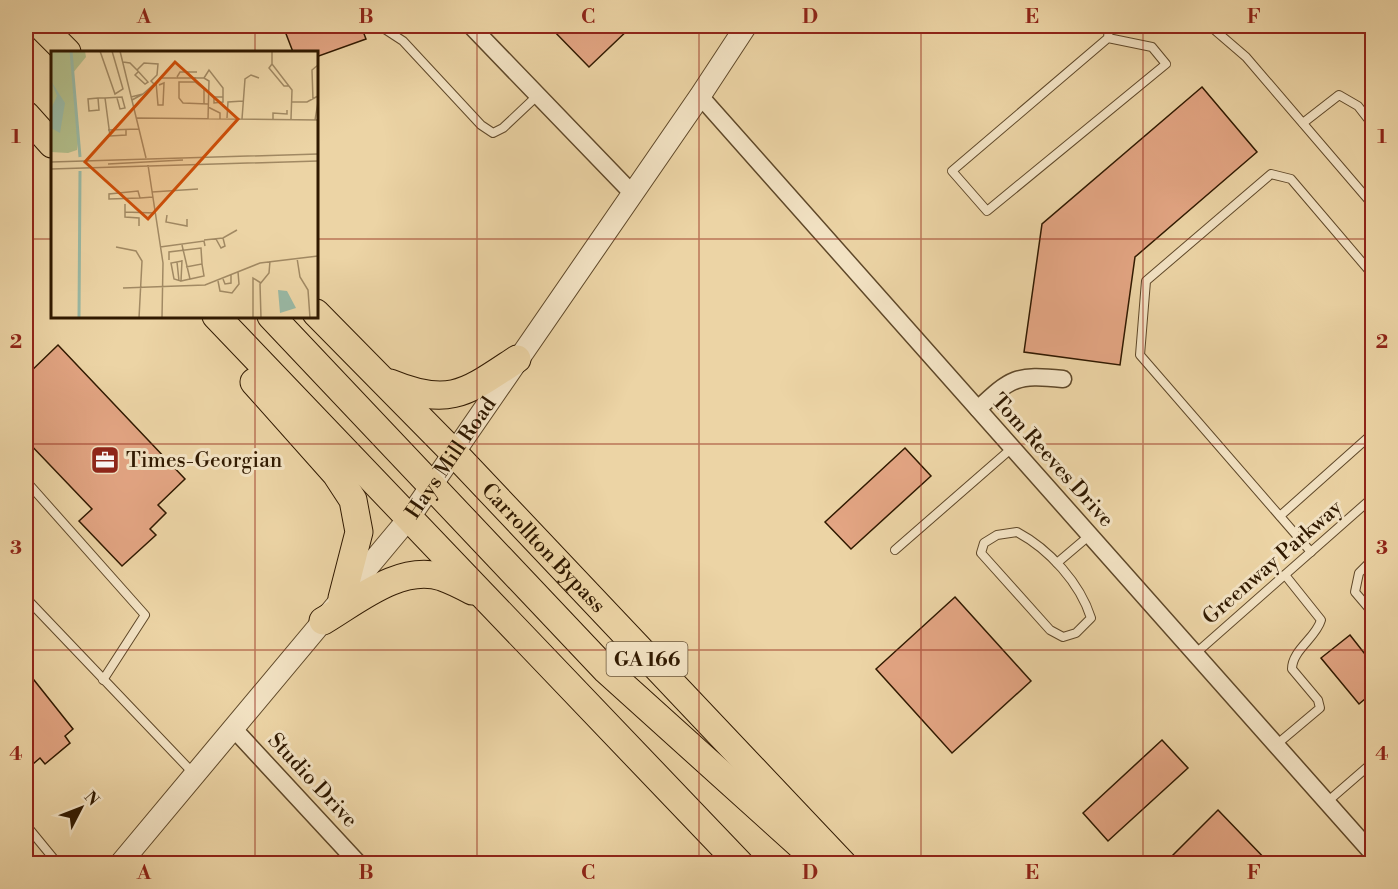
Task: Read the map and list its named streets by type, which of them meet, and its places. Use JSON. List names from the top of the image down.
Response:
{
  "streets": {
    "main road": ["Carrollton Bypass", "GA 166"],
    "street": ["Hays Mill Road", "Tom Reeves Drive", "Studio Drive"],
    "lane": ["Greenway Parkway"]
  },
  "crossings": [
    ["Hays Mill Road", "Tom Reeves Drive"],
    ["Hays Mill Road", "Carrollton Bypass"],
    ["Hays Mill Road", "Studio Drive"],
    ["Tom Reeves Drive", "Greenway Parkway"]
  ],
  "places": {
    "office": ["Times-Georgian"]
  },
  "north": "top right",
  "grid": {
    "columns": [
      "A",
      "B",
      "C",
      "D",
      "E",
      "F"
    ],
    "rows": [
      "1",
      "2",
      "3",
      "4"
    ]
  }
}
